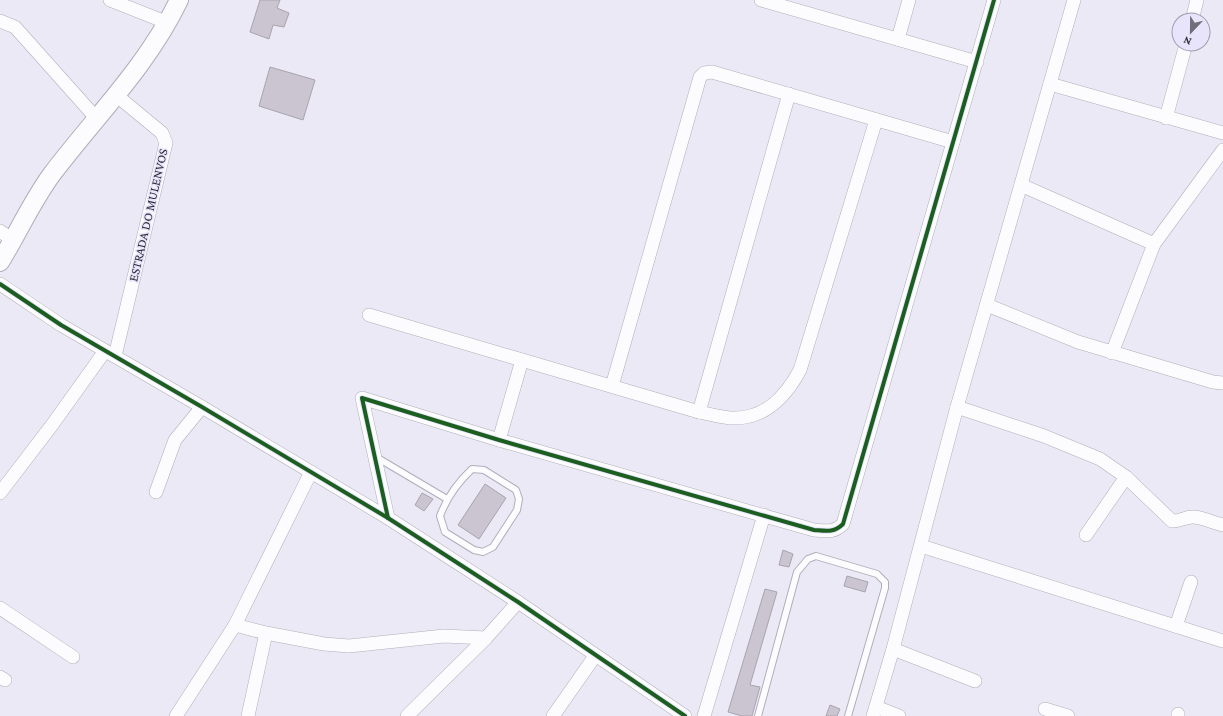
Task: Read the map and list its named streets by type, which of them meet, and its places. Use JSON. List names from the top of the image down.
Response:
{
  "streets": {
    "street": ["ESTRADA DO MULENVOS"]
  },
  "north": "bottom"
}
